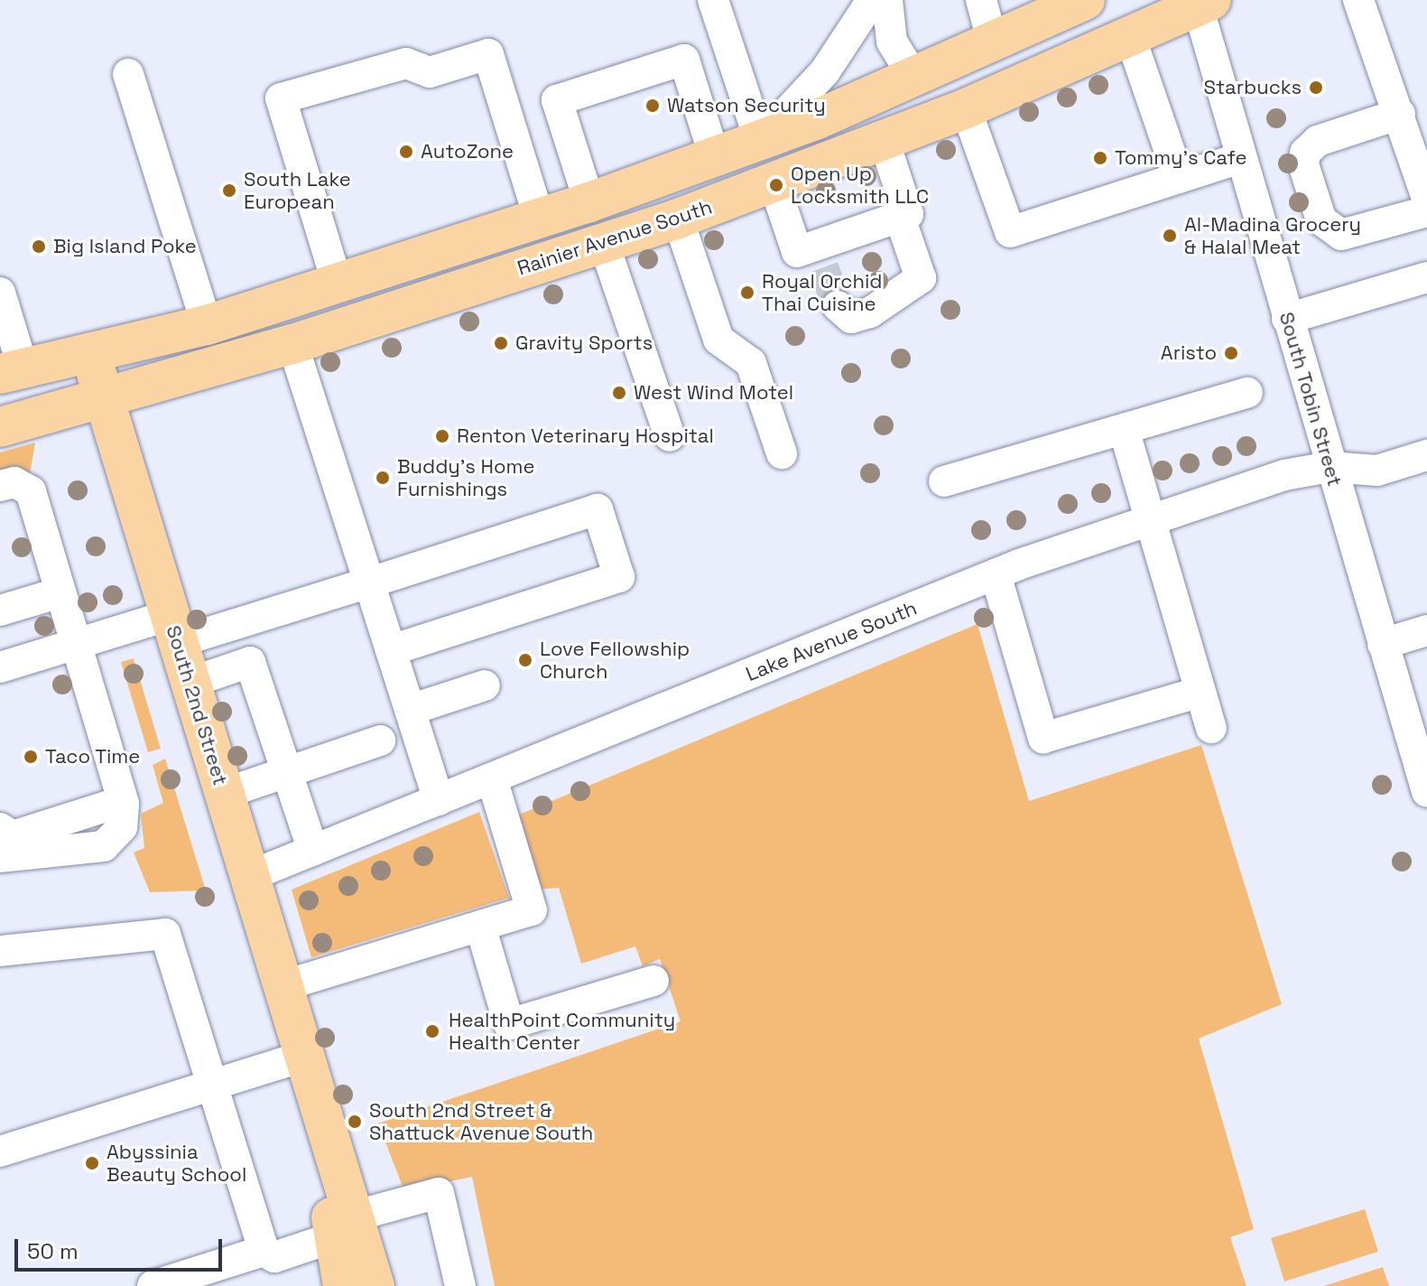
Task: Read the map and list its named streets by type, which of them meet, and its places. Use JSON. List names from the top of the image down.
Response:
{
  "streets": {
    "main road": ["Rainier Avenue South", "South 2nd Street"],
    "street": ["South Tobin Street", "Lake Avenue South"]
  },
  "crossings": [
    ["Rainier Avenue South", "South Tobin Street"],
    ["Rainier Avenue South", "South 2nd Street"],
    ["South Tobin Street", "Lake Avenue South"],
    ["Lake Avenue South", "South 2nd Street"]
  ],
  "places": [
    "Starbucks",
    "Watson Security",
    "AutoZone",
    "Tommy's Cafe",
    "Open Up Locksmith LLC",
    "South Lake European",
    "Al-Madina Grocery & Halal Meat",
    "Big Island Poke",
    "Royal Orchid Thai Cuisine",
    "Gravity Sports",
    "Aristo",
    "West Wind Motel",
    "Renton Veterinary Hospital",
    "Buddy's Home Furnishings",
    "Love Fellowship Church",
    "Taco Time",
    "HealthPoint Community Health Center",
    "South 2nd Street & Shattuck Avenue South",
    "Abyssinia Beauty School"
  ],
  "scale_bar": "50 m"
}
